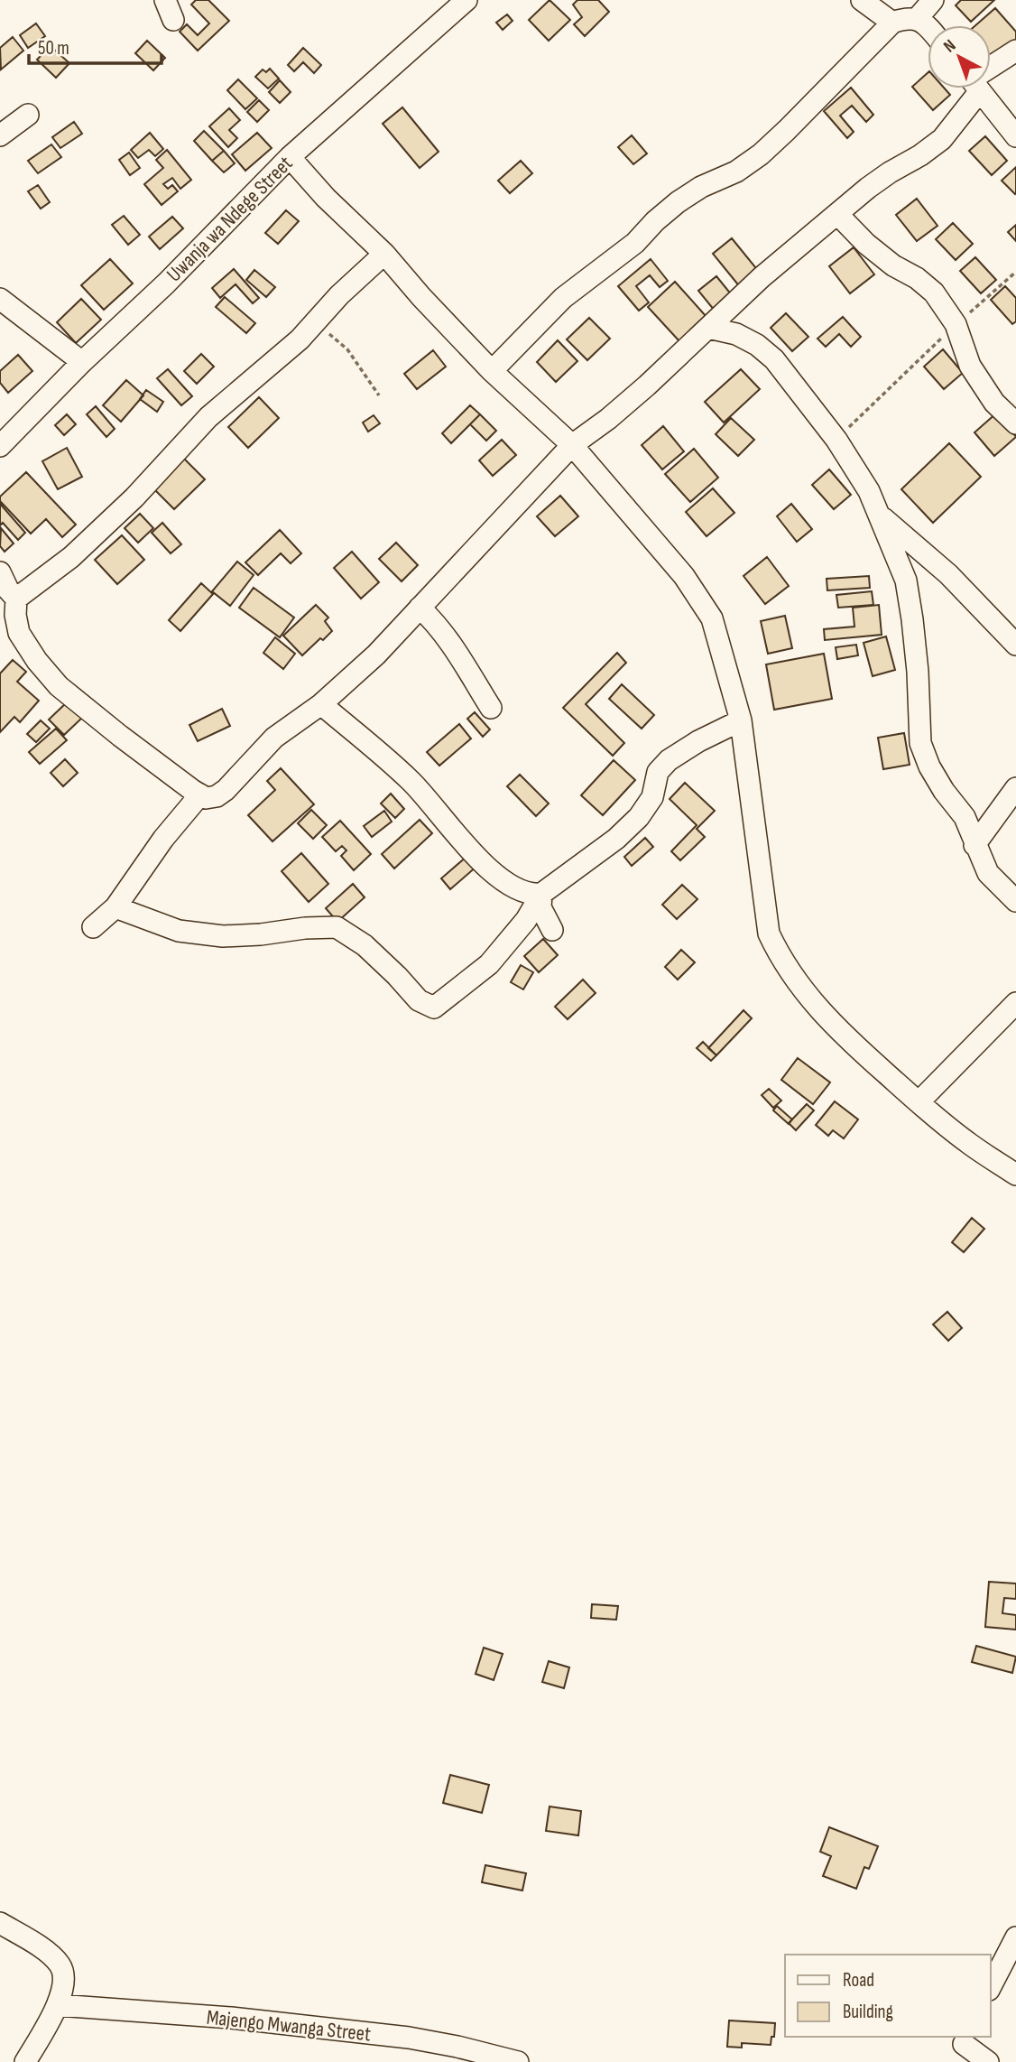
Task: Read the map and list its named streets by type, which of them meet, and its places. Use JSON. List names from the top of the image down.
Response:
{
  "streets": {
    "street": ["Uwanja wa Ndege Street", "Majengo Mwanga Street"]
  },
  "legend": ["Road", "Building"],
  "scale_bar": "50 m",
  "north": "top left"
}
